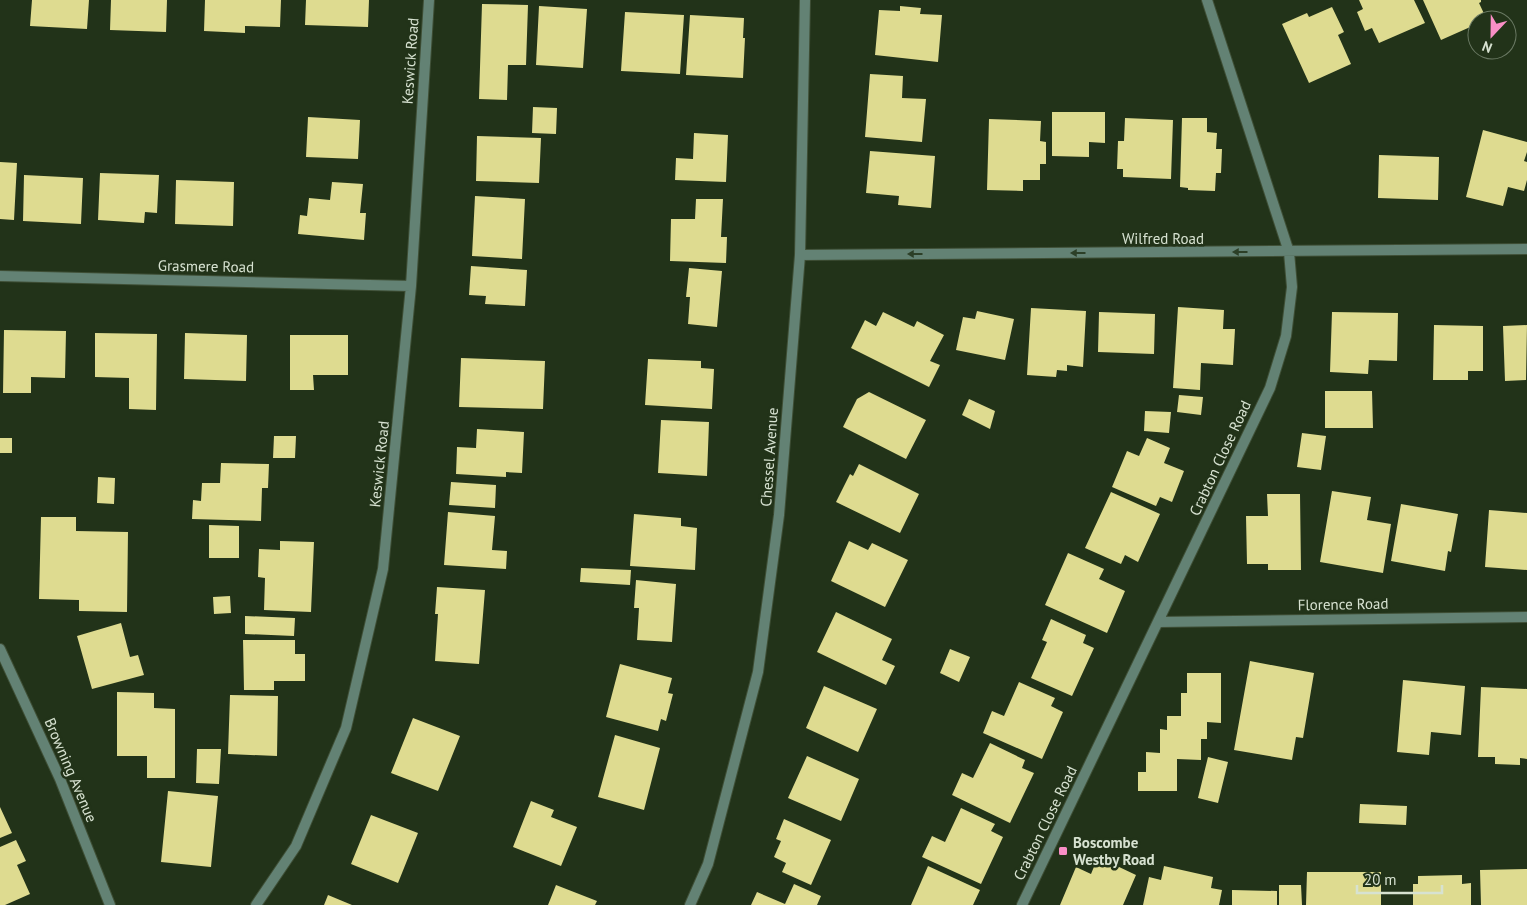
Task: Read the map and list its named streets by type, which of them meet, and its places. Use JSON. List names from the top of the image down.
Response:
{
  "streets": {
    "street": [
      "Keswick Road",
      "Wilfred Road",
      "Grasmere Road",
      "Chessel Avenue",
      "Crabton Close Road",
      "Florence Road",
      "Browning Avenue"
    ]
  },
  "crossings": [
    ["Keswick Road", "Grasmere Road"],
    ["Wilfred Road", "Chessel Avenue"],
    ["Wilfred Road", "Crabton Close Road"],
    ["Crabton Close Road", "Florence Road"]
  ],
  "one_way": ["Wilfred Road"],
  "places": {
    "transit": ["Boscombe Westby Road"]
  },
  "scale_bar": "20 m",
  "north": "bottom"
}
